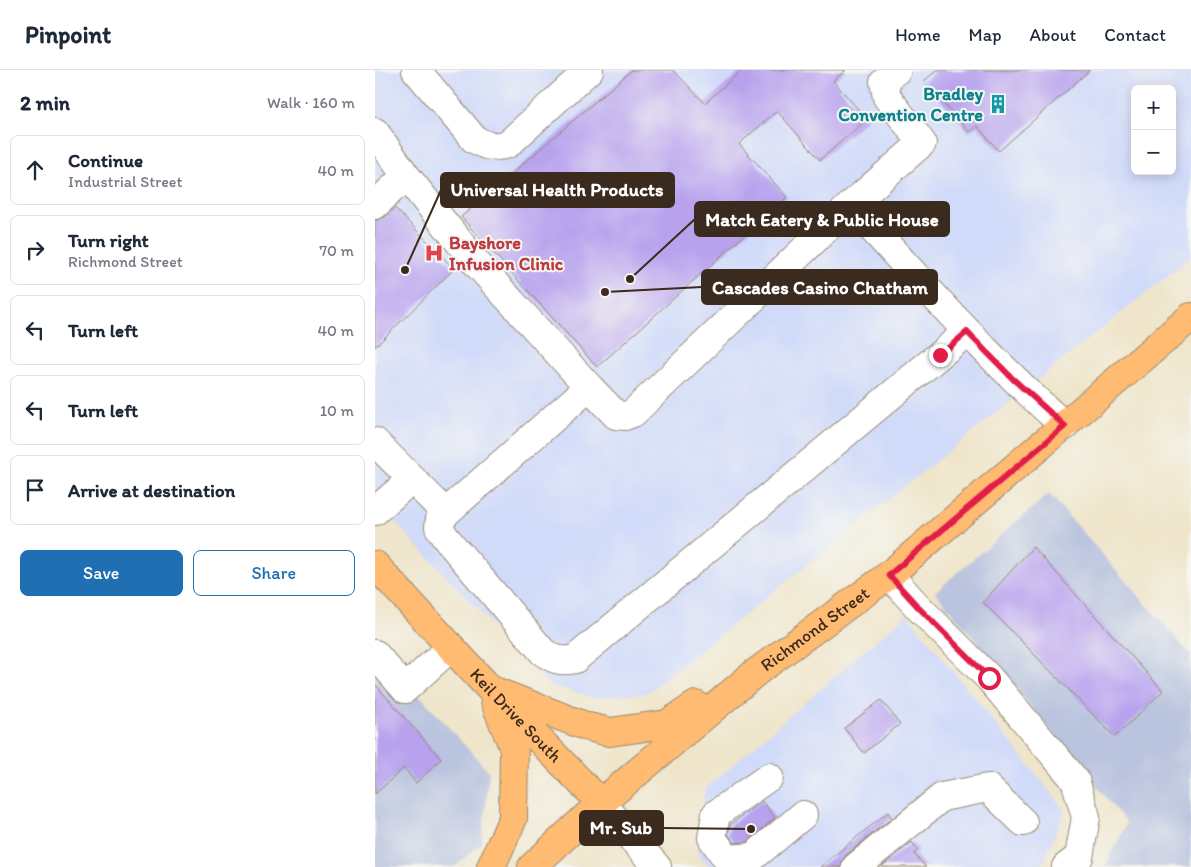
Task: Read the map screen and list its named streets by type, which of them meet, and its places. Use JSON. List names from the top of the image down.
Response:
{
  "streets": {
    "main road": ["Richmond Street", "Keil Drive South"]
  },
  "crossings": [
    ["Richmond Street", "Keil Drive South"]
  ],
  "places": {
    "building": ["Bradley Convention Centre"],
    "hospital": ["Bayshore Infusion Clinic"],
    "other": [
      "Universal Health Products",
      "Match Eatery & Public House",
      "Cascades Casino Chatham",
      "Mr. Sub"
    ]
  },
  "page": {
    "header": "Pinpoint",
    "nav": [
      "Home",
      "Map",
      "About",
      "Contact"
    ],
    "heading": ["2 min", "Walk · 160 m"],
    "map_buttons": ["+", "−"],
    "list": [
      ["Continue", "Industrial Street", "40 m"],
      ["Turn right", "Richmond Street", "70 m"],
      ["Turn left", "40 m"],
      ["Turn left", "10 m"],
      "Arrive at destination"
    ],
    "buttons": ["Save", "Share"]
  }
}
